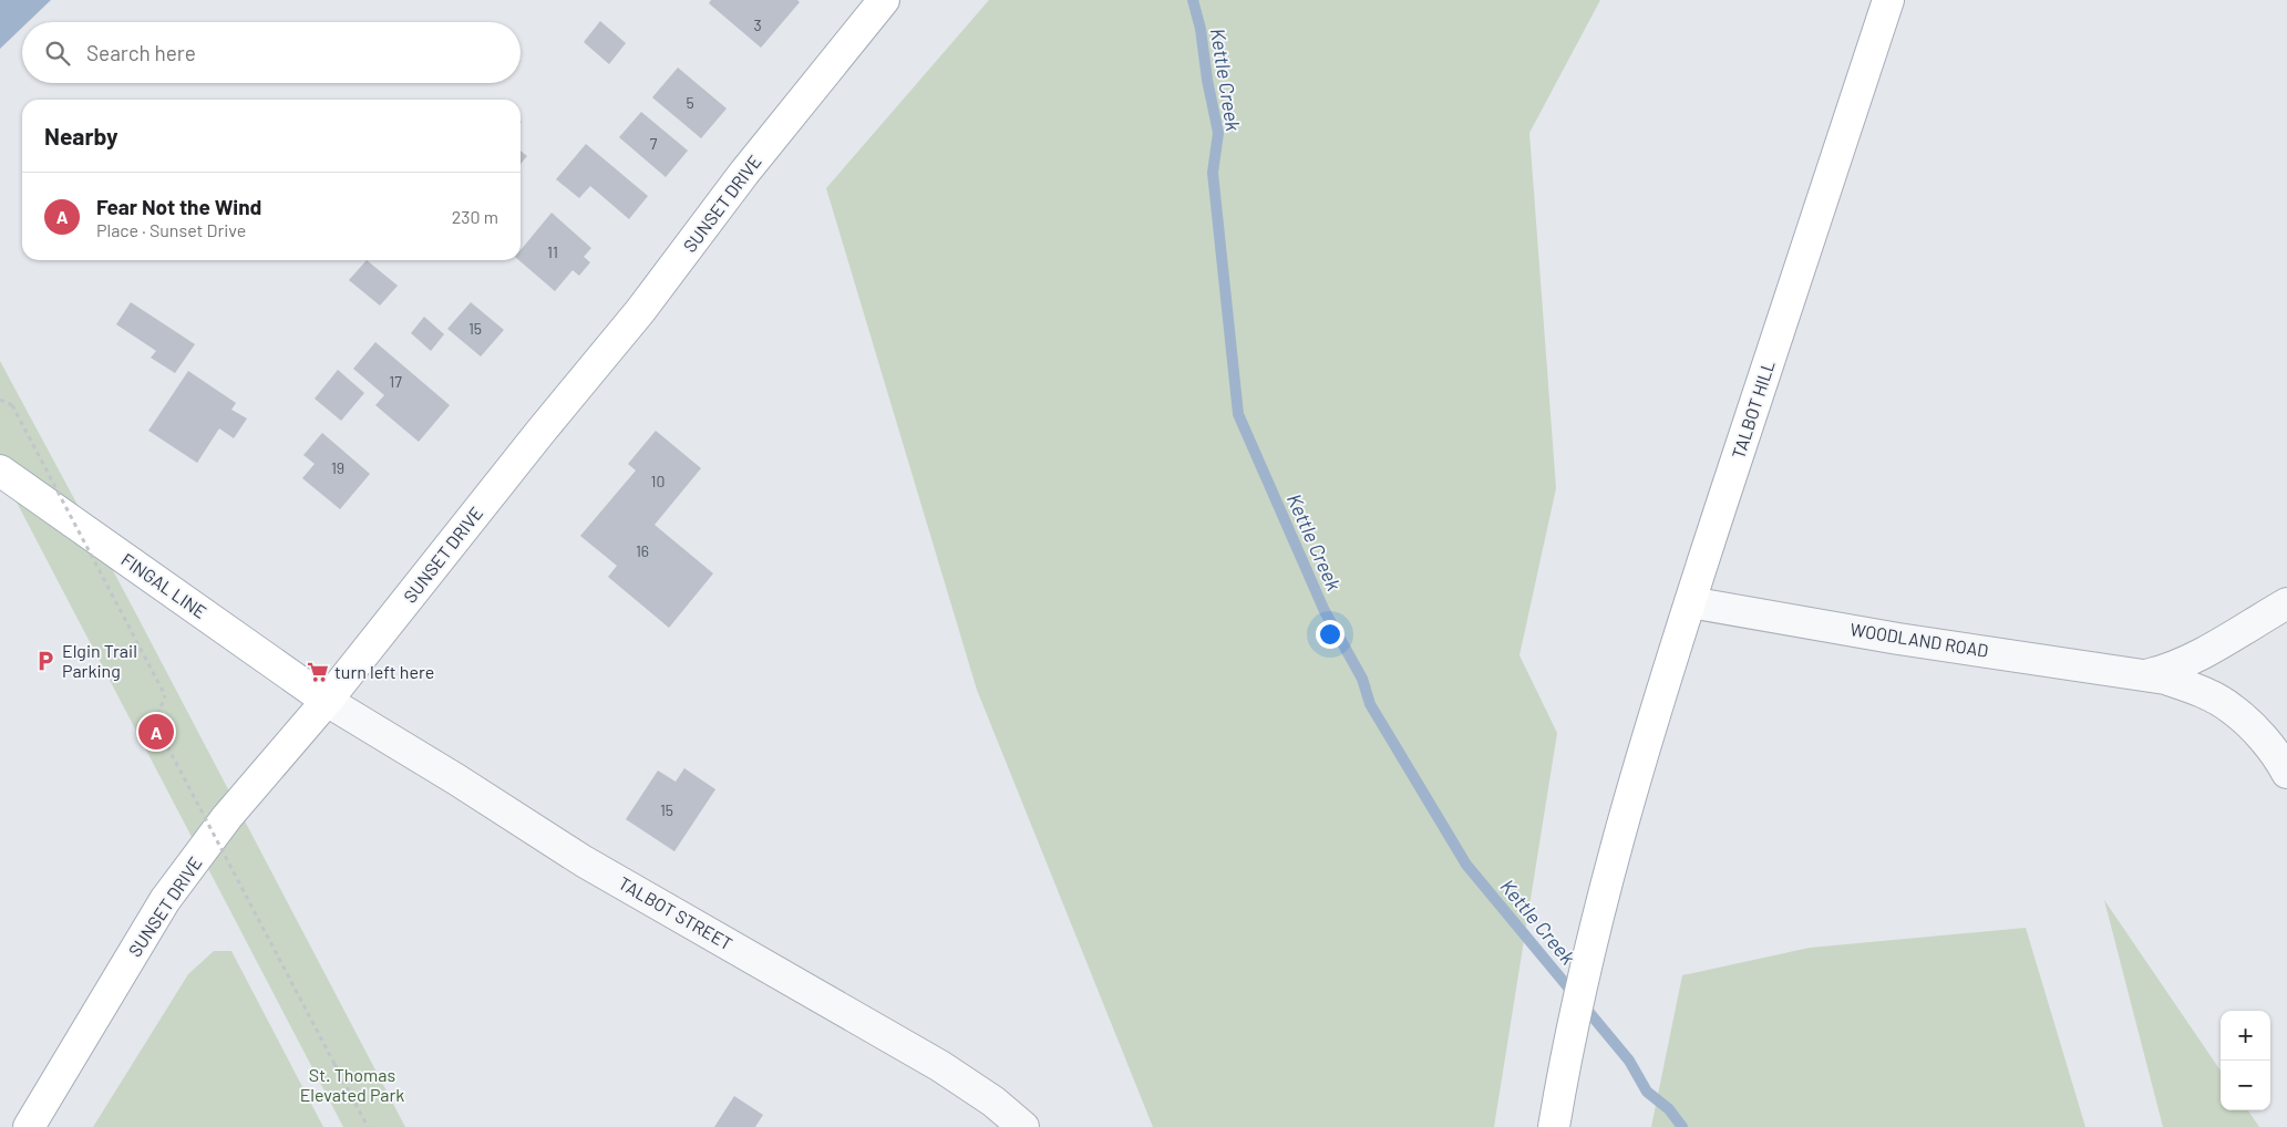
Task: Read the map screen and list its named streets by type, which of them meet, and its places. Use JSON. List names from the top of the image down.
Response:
{
  "streets": {
    "main road": ["SUNSET DRIVE", "TALBOT HILL", "FINGAL LINE"],
    "street": ["WOODLAND ROAD", "TALBOT STREET"]
  },
  "crossings": [
    ["SUNSET DRIVE", "FINGAL LINE"],
    ["SUNSET DRIVE", "TALBOT STREET"],
    ["TALBOT HILL", "WOODLAND ROAD"],
    ["FINGAL LINE", "TALBOT STREET"]
  ],
  "water": ["Kettle Creek"],
  "parks": ["St. Thomas Elevated Park"],
  "places": {
    "parking": ["Elgin Trail Parking"],
    "supermarket": ["turn left here"]
  },
  "house_numbers": [
    "3",
    "5",
    "7",
    "11",
    "15",
    "17",
    "19",
    "10",
    "16",
    "15"
  ],
  "page": {
    "search": "Search here",
    "heading": "Nearby",
    "list": [
      {
        "mark": "A",
        "name": "Fear Not the Wind",
        "note": "Place · Sunset Drive",
        "value": "230 m"
      }
    ],
    "pins": "A",
    "map_buttons": ["+", "−"]
  }
}
